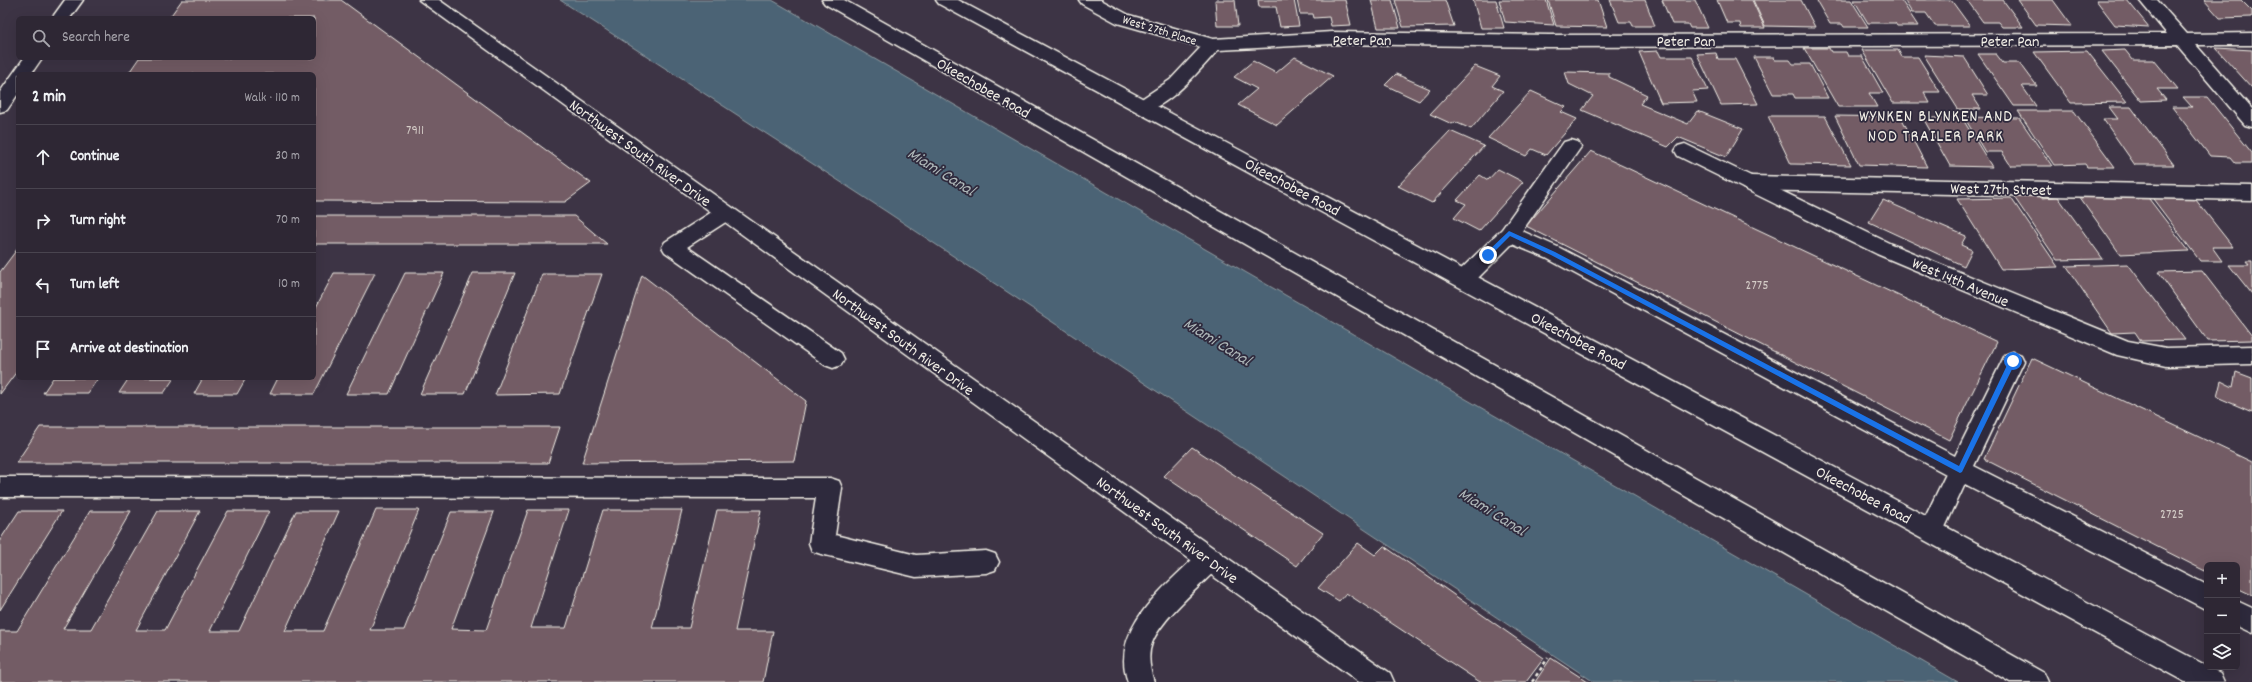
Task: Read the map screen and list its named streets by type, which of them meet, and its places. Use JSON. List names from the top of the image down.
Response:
{
  "streets": {
    "main road": [
      "West 27th Place",
      "Peter Pan",
      "Okeechobee Road",
      "Northwest South River Drive",
      "West 27th Street",
      "West 14th Avenue"
    ]
  },
  "crossings": [
    ["West 27th Place", "Peter Pan"],
    ["West 27th Street", "West 14th Avenue"]
  ],
  "districts": ["WYNKEN BLYNKEN AND NOD TRAILER PARK"],
  "water": ["Miami Canal"],
  "house_numbers": ["7911", "2775", "2725"],
  "page": {
    "search": "Search here",
    "heading": ["2 min", "Walk · 110 m"],
    "list": [
      ["Continue", "30 m"],
      ["Turn right", "70 m"],
      ["Turn left", "10 m"],
      "Arrive at destination"
    ],
    "map_buttons": ["+", "−"]
  }
}
